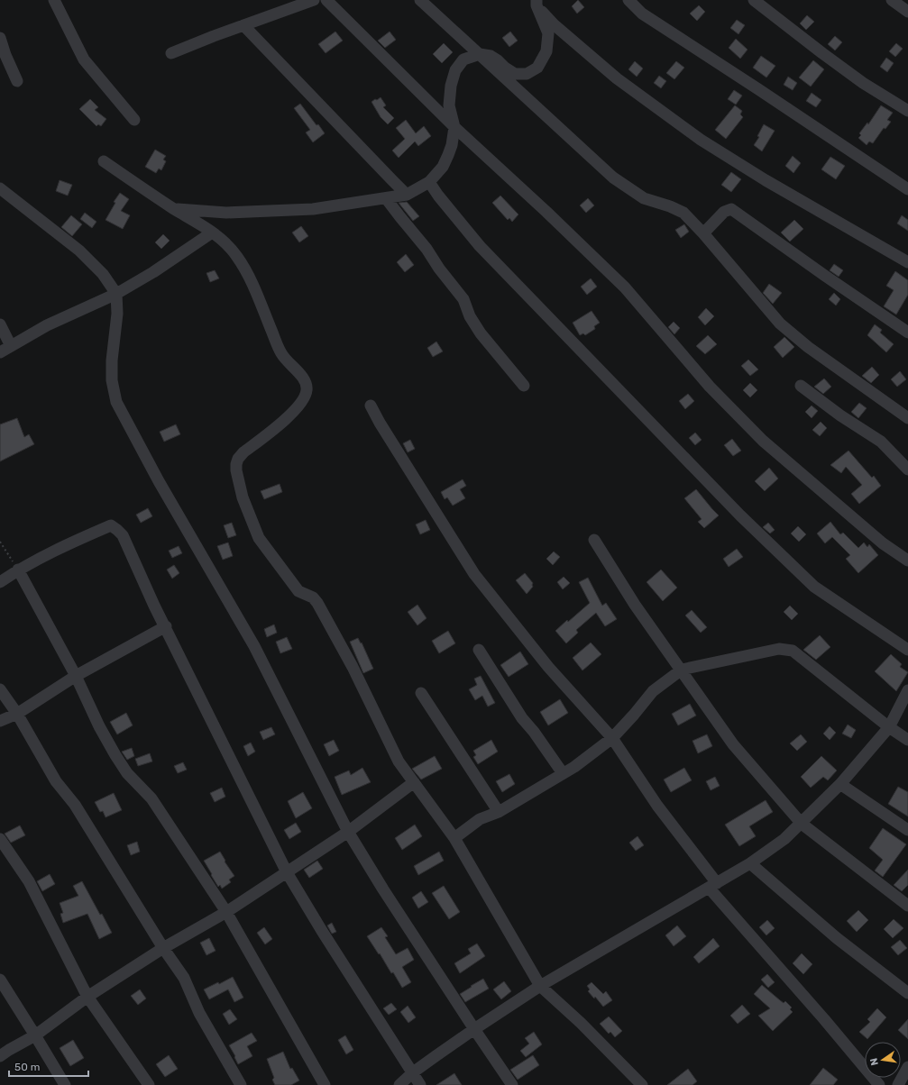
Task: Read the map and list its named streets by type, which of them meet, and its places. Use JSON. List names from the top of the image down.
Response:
{
  "scale_bar": "50 m",
  "north": "left"
}
